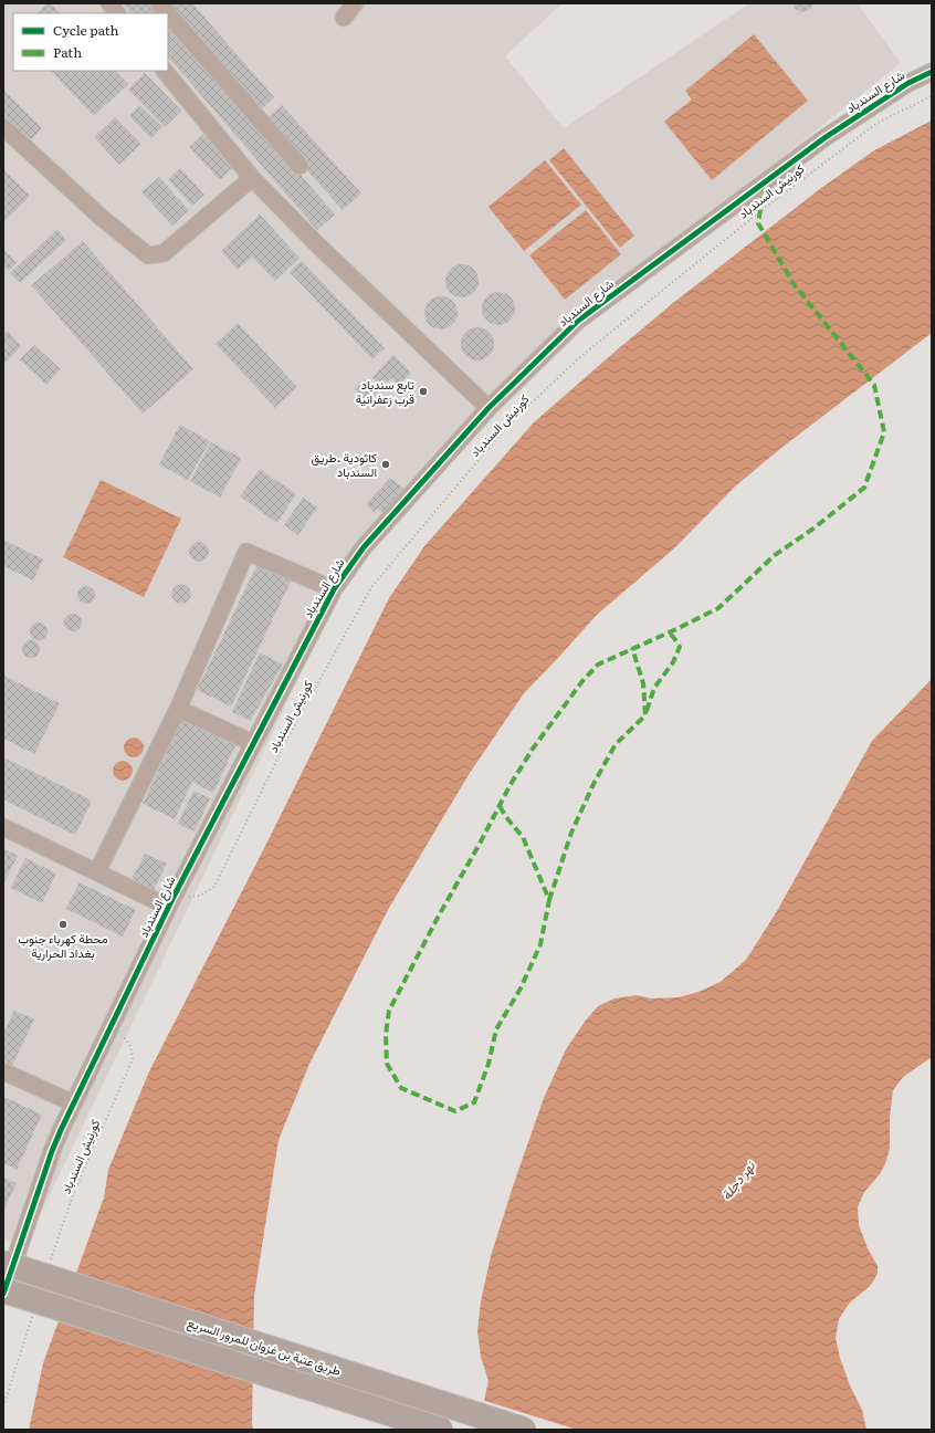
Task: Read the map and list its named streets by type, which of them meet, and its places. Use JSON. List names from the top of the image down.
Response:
{
  "streets": {
    "highway": ["طريق عتبة بن غزوان للمرور السريع"],
    "street": ["شارع السندباد"],
    "cycle path": ["كورنيش السندباد"]
  },
  "crossings": [
    ["شارع السندباد", "كورنيش السندباد"]
  ],
  "water": ["نهر دجلة"],
  "places": ["تابع سندباد قرب زعفرانية", "كاثودية .طريق السندباد", "محطة كهرباء جنوب بغداد الحرارية"],
  "legend": ["Cycle path", "Path"]
}
